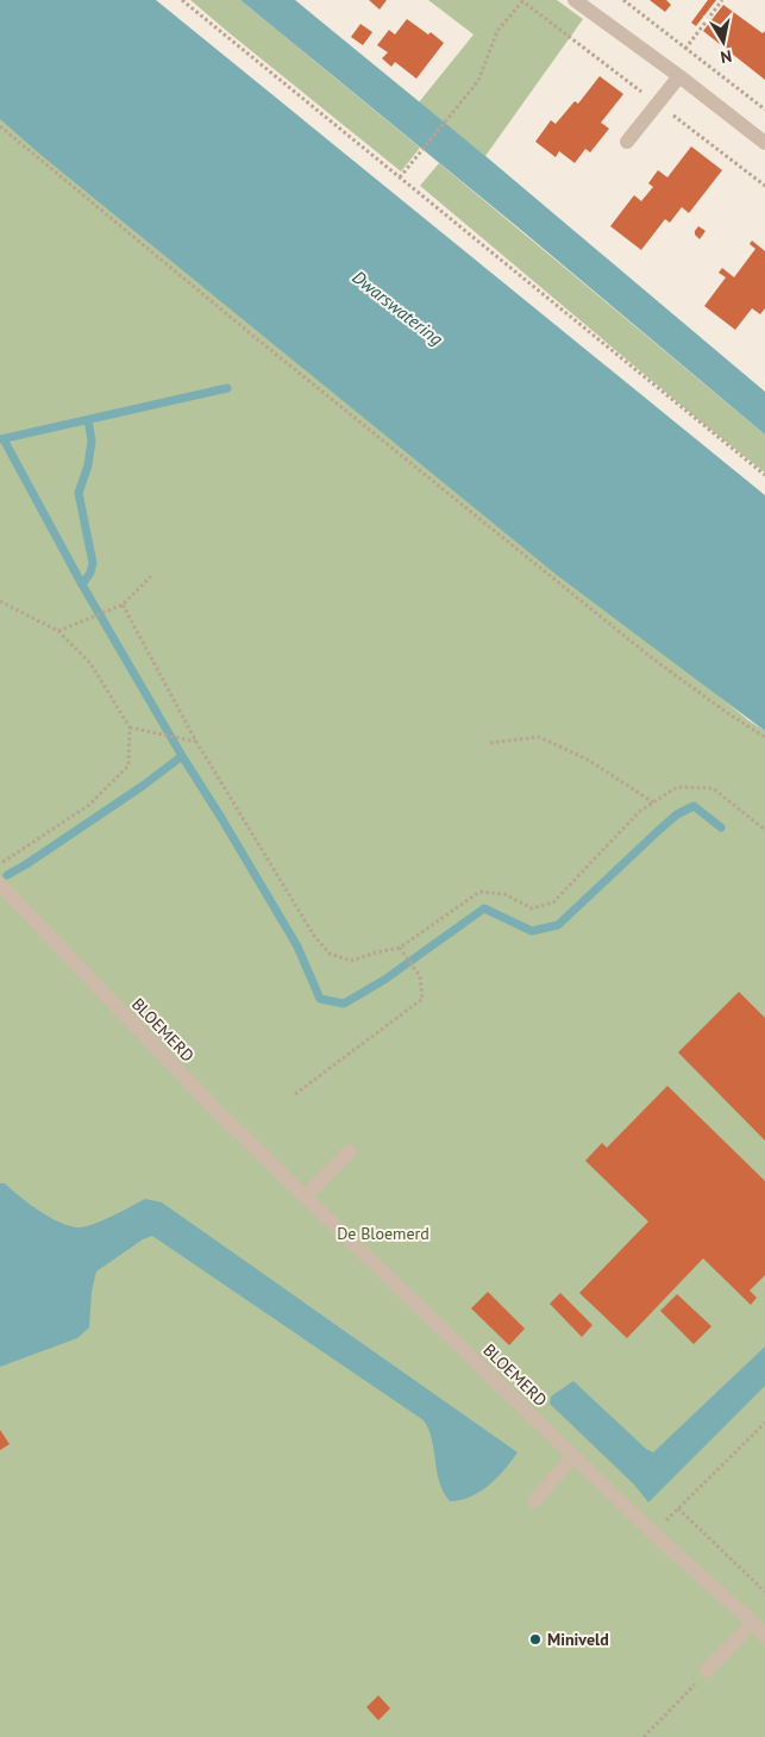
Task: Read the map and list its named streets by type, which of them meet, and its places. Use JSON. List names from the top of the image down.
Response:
{
  "streets": {
    "street": ["BLOEMERD"]
  },
  "water": ["Dwarswatering"],
  "parks": ["De Bloemerd"],
  "places": ["Miniveld"],
  "north": "bottom"
}
